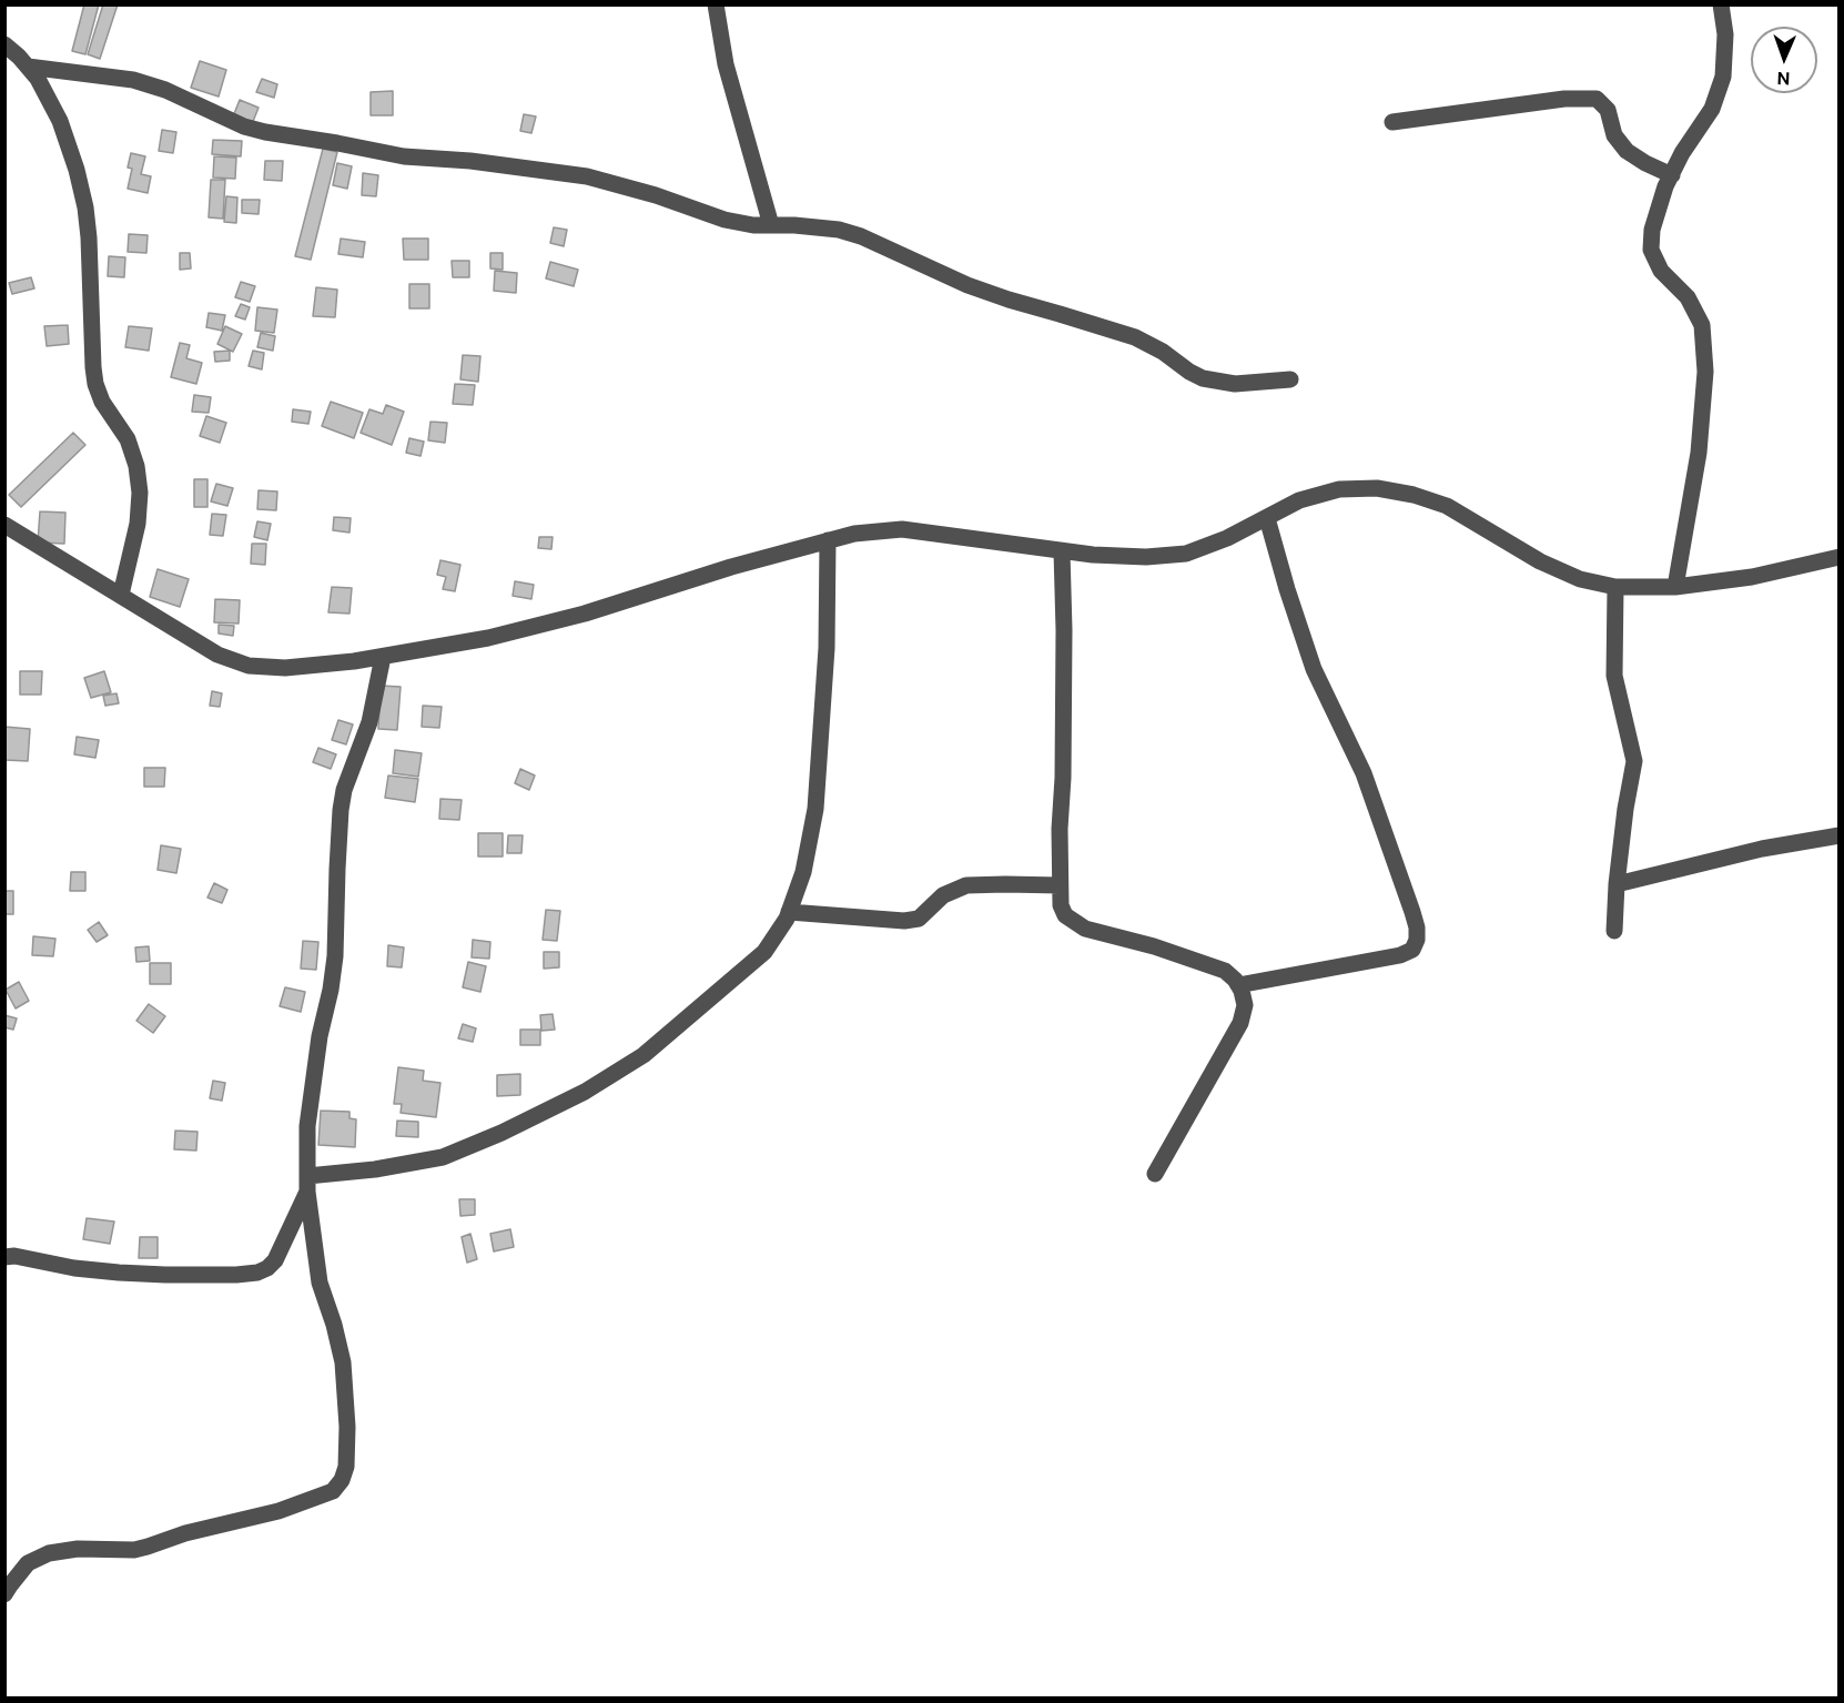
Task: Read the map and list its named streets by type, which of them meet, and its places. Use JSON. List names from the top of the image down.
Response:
{
  "north": "bottom"
}
